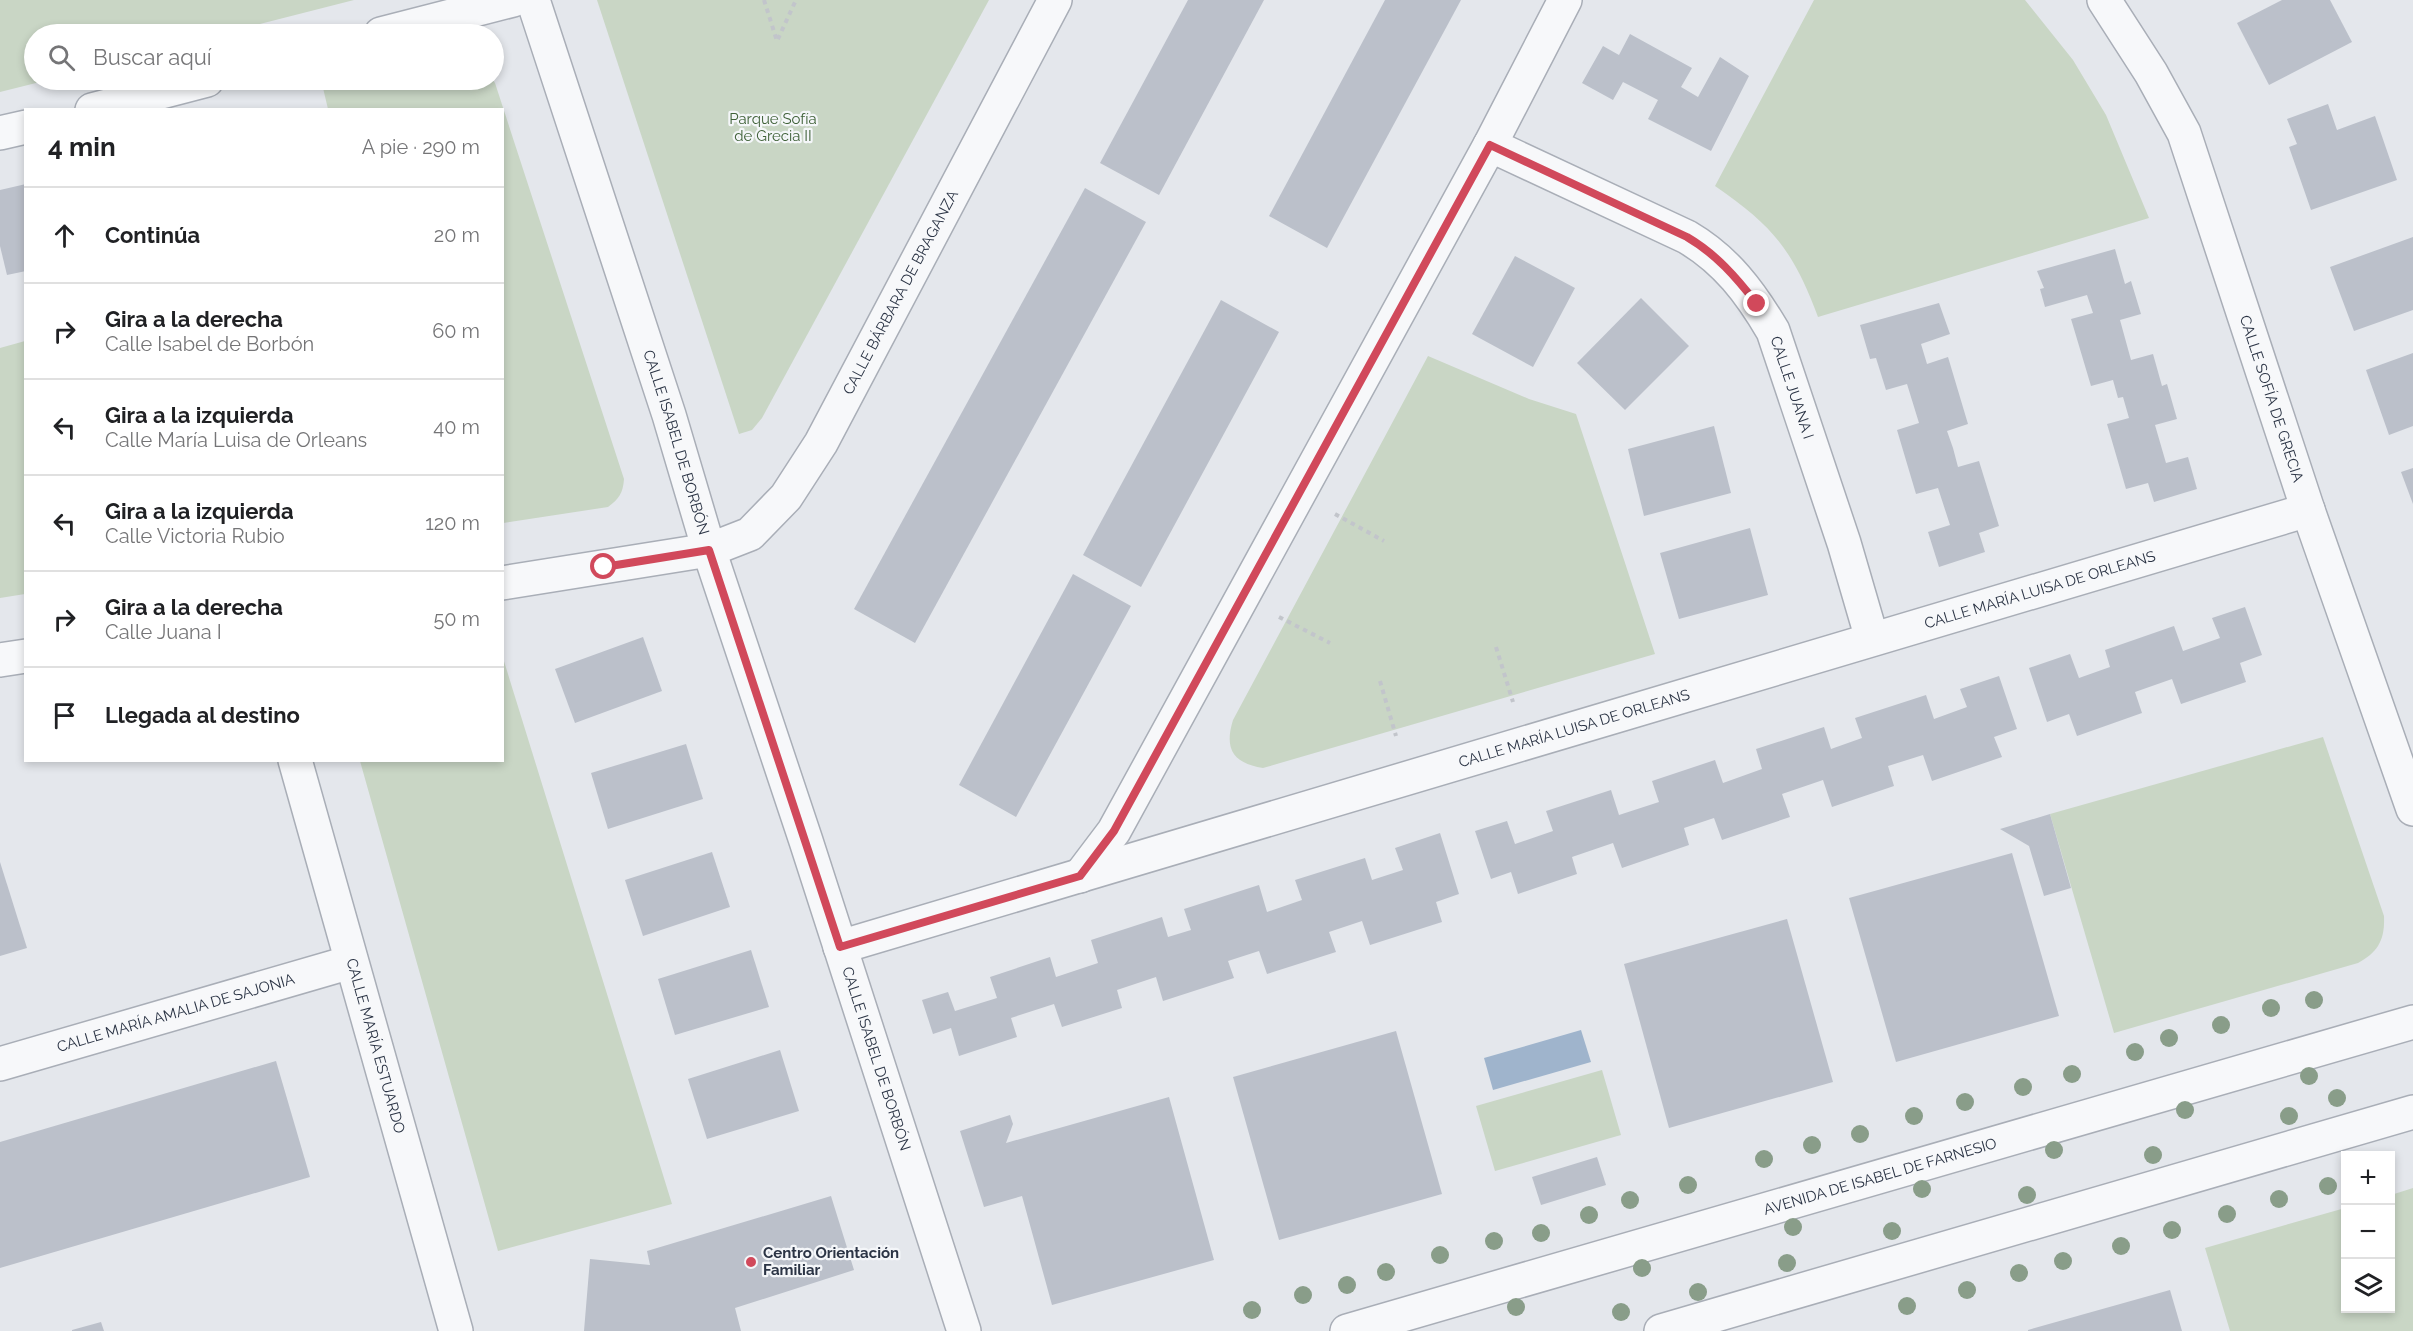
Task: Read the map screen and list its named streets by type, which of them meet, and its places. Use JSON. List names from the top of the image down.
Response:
{
  "streets": {
    "street": [
      "CALLE BÁRBARA DE BRAGANZA",
      "CALLE JUANA I",
      "CALLE SOFÍA DE GRECIA",
      "CALLE ISABEL DE BORBÓN",
      "CALLE MARÍA LUISA DE ORLEANS",
      "CALLE MARÍA AMALIA DE SAJONIA",
      "CALLE MARÍA ESTUARDO",
      "AVENIDA DE ISABEL DE FARNESIO"
    ]
  },
  "crossings": [
    ["CALLE BÁRBARA DE BRAGANZA", "CALLE ISABEL DE BORBÓN"],
    ["CALLE JUANA I", "CALLE MARÍA LUISA DE ORLEANS"],
    ["CALLE SOFÍA DE GRECIA", "CALLE MARÍA LUISA DE ORLEANS"],
    ["CALLE ISABEL DE BORBÓN", "CALLE MARÍA LUISA DE ORLEANS"],
    ["CALLE MARÍA AMALIA DE SAJONIA", "CALLE MARÍA ESTUARDO"]
  ],
  "parks": ["Parque Sofía de Grecia II"],
  "places": ["Centro Orientación Familiar"],
  "page": {
    "search": "Buscar aquí",
    "heading": ["4 min", "A pie · 290 m"],
    "list": [
      ["Continúa", "20 m"],
      ["Gira a la derecha", "Calle Isabel de Borbón", "60 m"],
      ["Gira a la izquierda", "Calle María Luisa de Orleans", "40 m"],
      ["Gira a la izquierda", "Calle Victoria Rubio", "120 m"],
      ["Gira a la derecha", "Calle Juana I", "50 m"],
      "Llegada al destino"
    ],
    "map_buttons": ["+", "−"]
  }
}
